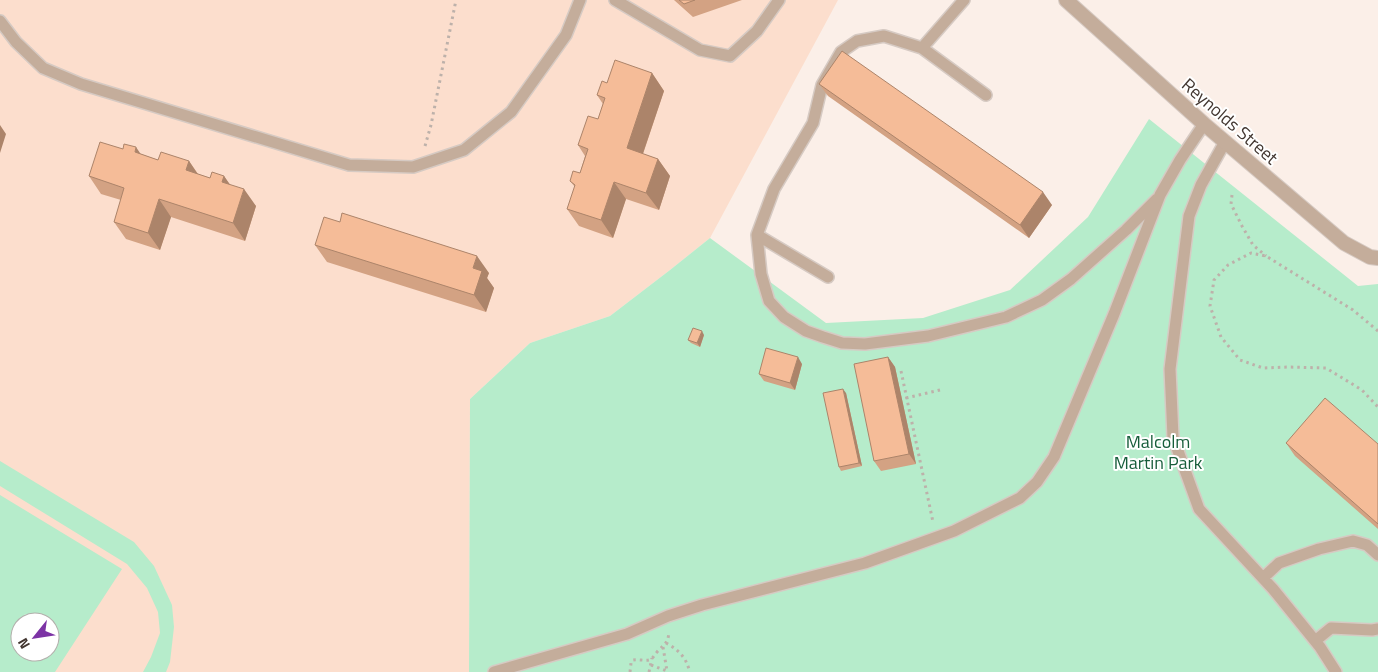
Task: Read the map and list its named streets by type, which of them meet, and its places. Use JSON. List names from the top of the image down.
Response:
{
  "streets": {
    "street": ["Reynolds Street"]
  },
  "parks": ["Malcolm Martin Park"],
  "north": "bottom left"
}
